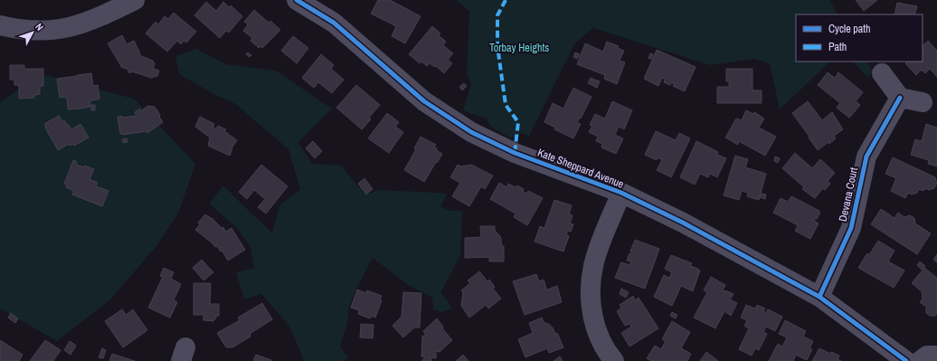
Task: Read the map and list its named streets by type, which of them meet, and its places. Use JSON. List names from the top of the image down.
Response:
{
  "streets": {
    "street": ["Kate Sheppard Avenue", "Devana Court"]
  },
  "crossings": [
    ["Kate Sheppard Avenue", "Devana Court"]
  ],
  "parks": ["Torbay Heights"],
  "legend": ["Cycle path", "Path"],
  "north": "top right"
}
